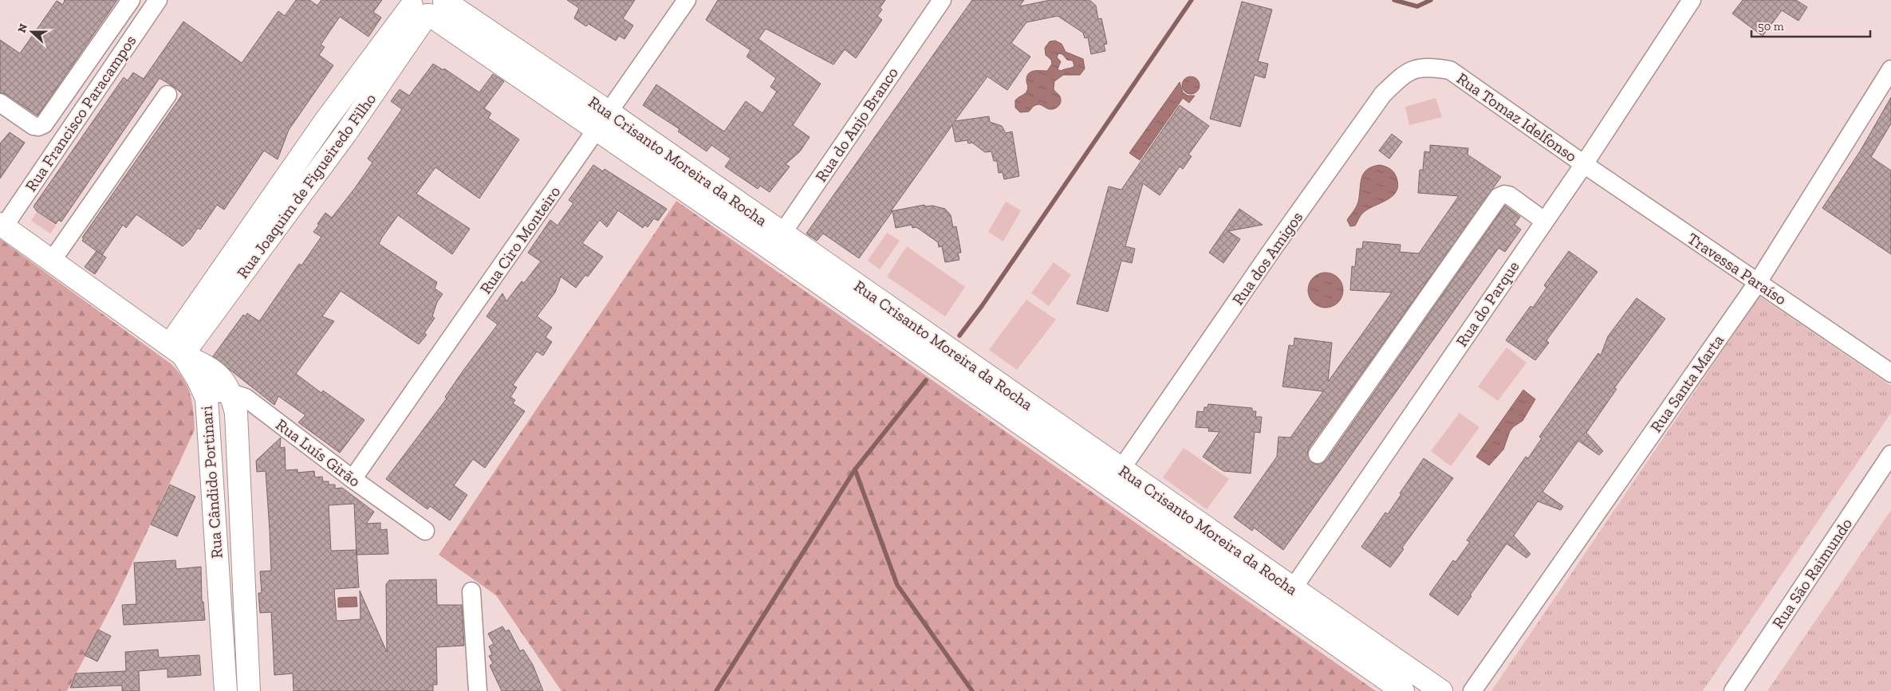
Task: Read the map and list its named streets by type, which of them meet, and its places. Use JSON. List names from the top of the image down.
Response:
{
  "streets": {
    "main road": ["Rua Crisanto Moreira da Rocha", "Rua Joaquim de Figueiredo Filho", "Rua Cândido Portinari"],
    "street": [
      "Rua Francisco Paracampos",
      "Rua Tomaz Idelfonso",
      "Rua do Anjo Branco",
      "Rua Ciro Monteiro",
      "Rua dos Amigos",
      "Travessa Paraíso",
      "Rua do Parque",
      "Rua Santa Marta",
      "Rua Luís Girão",
      "Rua São Raimundo"
    ]
  },
  "crossings": [
    ["Rua Tomaz Idelfonso", "Rua dos Amigos"],
    ["Rua Tomaz Idelfonso", "Travessa Paraíso"],
    ["Rua Tomaz Idelfonso", "Rua do Parque"],
    ["Rua do Anjo Branco", "Rua Crisanto Moreira da Rocha"],
    ["Rua Crisanto Moreira da Rocha", "Rua Joaquim de Figueiredo Filho"],
    ["Rua Crisanto Moreira da Rocha", "Rua Ciro Monteiro"],
    ["Rua Crisanto Moreira da Rocha", "Rua dos Amigos"],
    ["Rua Crisanto Moreira da Rocha", "Rua do Parque"],
    ["Rua Joaquim de Figueiredo Filho", "Rua Cândido Portinari"],
    ["Rua Ciro Monteiro", "Rua Luís Girão"],
    ["Travessa Paraíso", "Rua do Parque"],
    ["Travessa Paraíso", "Rua Santa Marta"],
    ["Rua Luís Girão", "Rua Cândido Portinari"]
  ],
  "scale_bar": "50 m",
  "north": "left"
}
